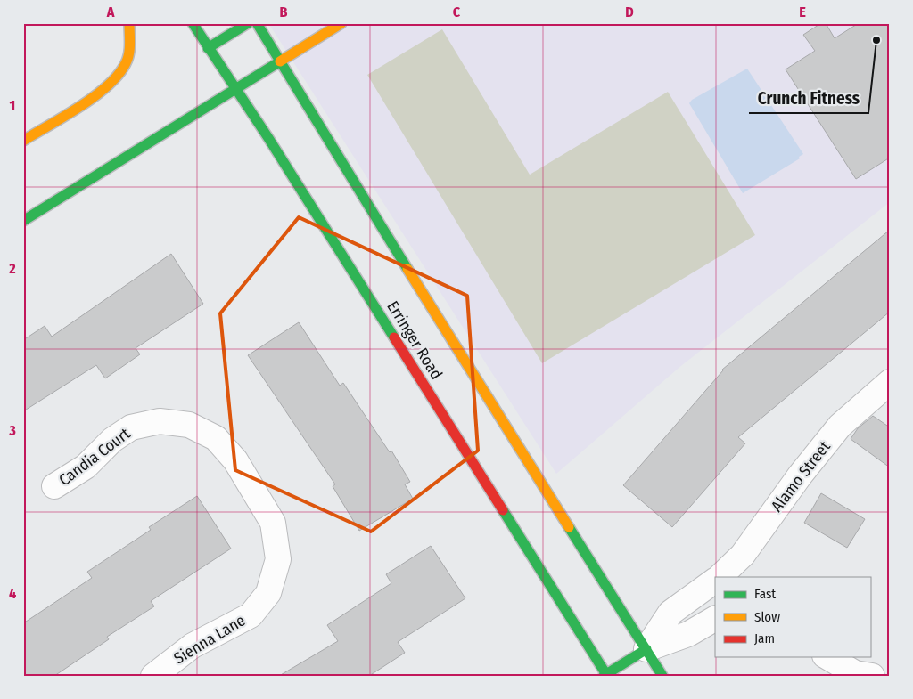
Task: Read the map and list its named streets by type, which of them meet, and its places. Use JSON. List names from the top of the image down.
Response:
{
  "streets": {
    "main road": ["Erringer Road", "Alamo Street"],
    "street": ["Candia Court", "Sienna Lane"]
  },
  "crossings": [
    ["Erringer Road", "Alamo Street"],
    ["Candia Court", "Sienna Lane"]
  ],
  "places": ["Crunch Fitness"],
  "legend": ["Fast", "Slow", "Jam"],
  "grid": {
    "columns": [
      "A",
      "B",
      "C",
      "D",
      "E"
    ],
    "rows": [
      "1",
      "2",
      "3",
      "4"
    ]
  }
}
